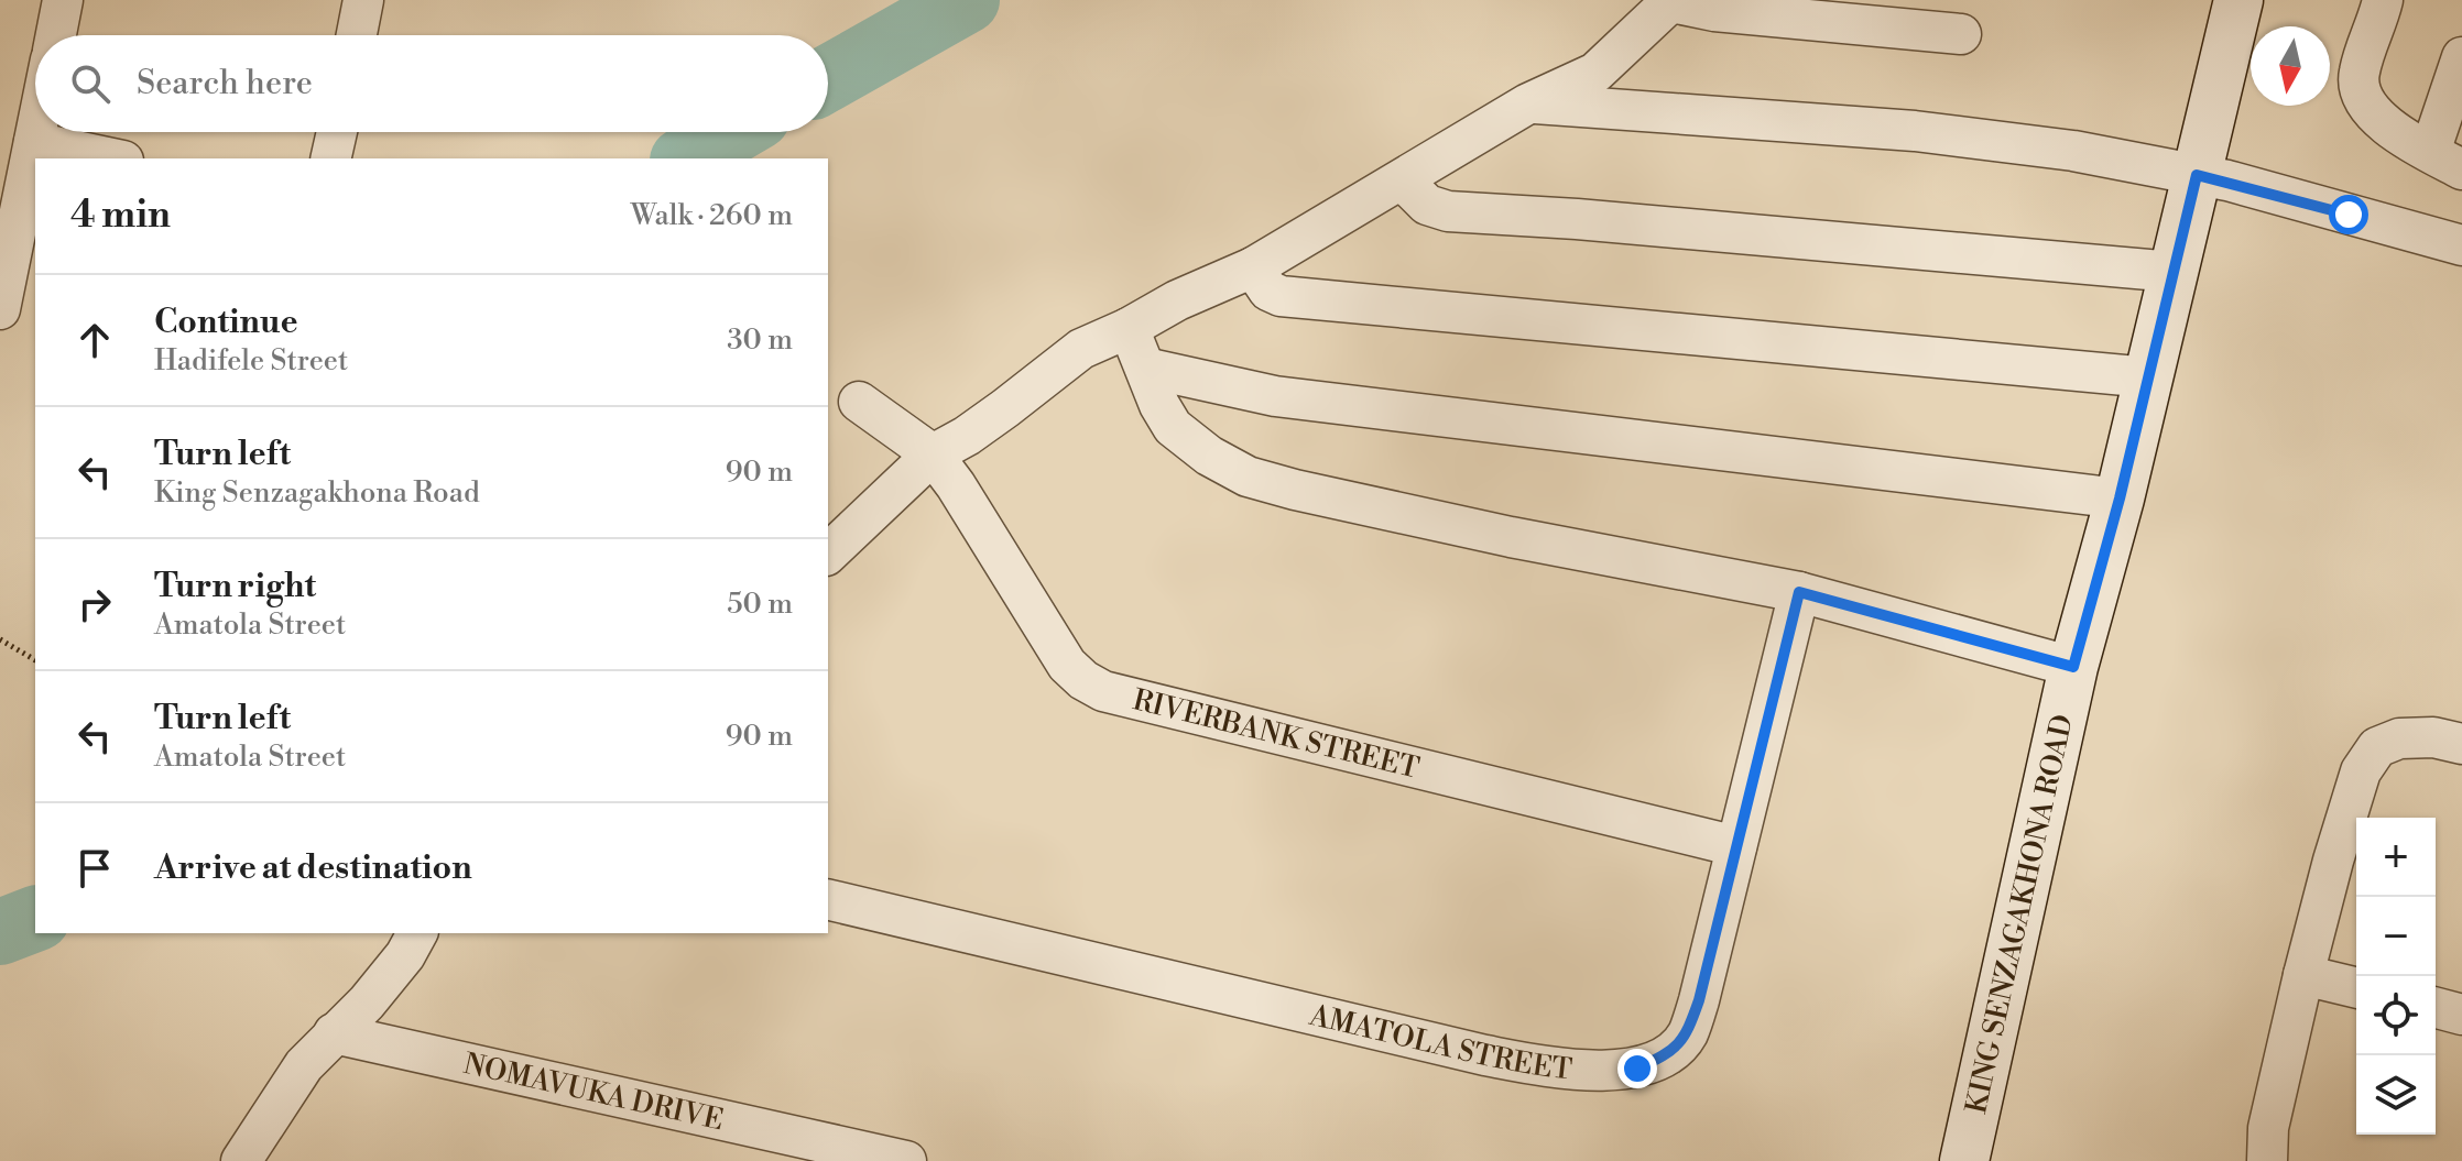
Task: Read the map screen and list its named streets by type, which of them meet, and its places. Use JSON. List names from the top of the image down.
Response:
{
  "streets": {
    "street": [
      "RIVERBANK STREET",
      "KING SENZAGAKHONA ROAD",
      "AMATOLA STREET",
      "NOMAVUKA DRIVE"
    ]
  },
  "crossings": [
    ["RIVERBANK STREET", "AMATOLA STREET"]
  ],
  "north": "bottom",
  "page": {
    "search": "Search here",
    "heading": ["4 min", "Walk · 260 m"],
    "list": [
      ["Continue", "Hadifele Street", "30 m"],
      ["Turn left", "King Senzagakhona Road", "90 m"],
      ["Turn right", "Amatola Street", "50 m"],
      ["Turn left", "Amatola Street", "90 m"],
      "Arrive at destination"
    ],
    "map_buttons": ["+", "−"]
  }
}
